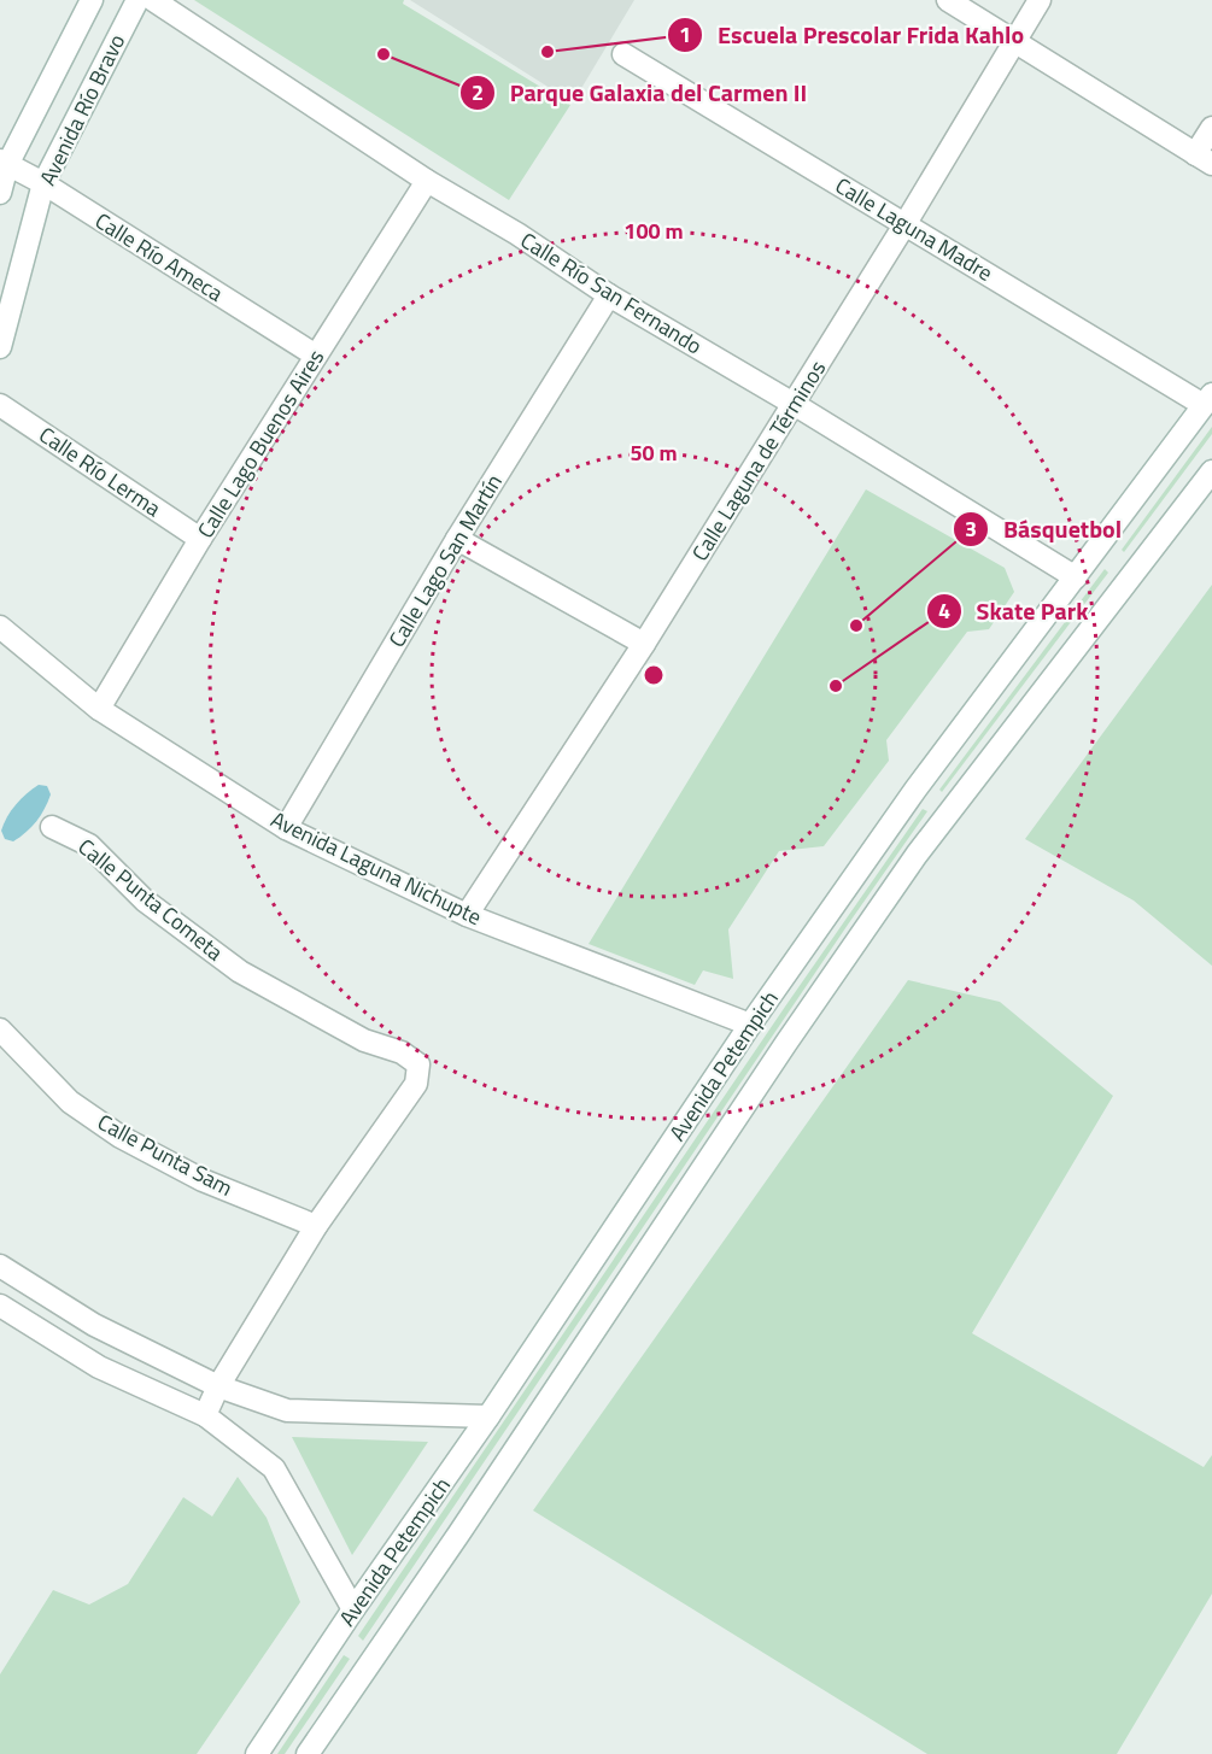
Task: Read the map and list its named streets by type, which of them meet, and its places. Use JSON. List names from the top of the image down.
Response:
{
  "streets": {
    "street": [
      "Avenida Río Bravo",
      "Calle Laguna Madre",
      "Calle Río Ameca",
      "Calle Río San Fernando",
      "Calle Lago Buenos Aires",
      "Calle Laguna de Términos",
      "Calle Río Lerma",
      "Calle Lago San Martín",
      "Avenida Laguna Nichupte",
      "Calle Punta Cometa",
      "Avenida Petempich",
      "Calle Punta Sam"
    ]
  },
  "crossings": [
    ["Avenida Río Bravo", "Calle Río Ameca"],
    ["Calle Laguna Madre", "Calle Laguna de Términos"],
    ["Calle Laguna Madre", "Avenida Petempich"],
    ["Calle Río Ameca", "Calle Lago Buenos Aires"],
    ["Calle Río San Fernando", "Calle Lago Buenos Aires"],
    ["Calle Río San Fernando", "Calle Laguna de Términos"],
    ["Calle Río San Fernando", "Calle Lago San Martín"],
    ["Calle Río San Fernando", "Avenida Petempich"],
    ["Calle Lago Buenos Aires", "Calle Río Lerma"],
    ["Calle Lago Buenos Aires", "Avenida Laguna Nichupte"],
    ["Calle Laguna de Términos", "Avenida Laguna Nichupte"],
    ["Calle Lago San Martín", "Avenida Laguna Nichupte"],
    ["Avenida Laguna Nichupte", "Avenida Petempich"],
    ["Calle Punta Cometa", "Calle Punta Sam"]
  ],
  "places": [
    "Escuela Prescolar Frida Kahlo",
    "Parque Galaxia del Carmen II",
    "Básquetbol",
    "Skate Park"
  ],
  "rings": ["100 m", "50 m"]
}
